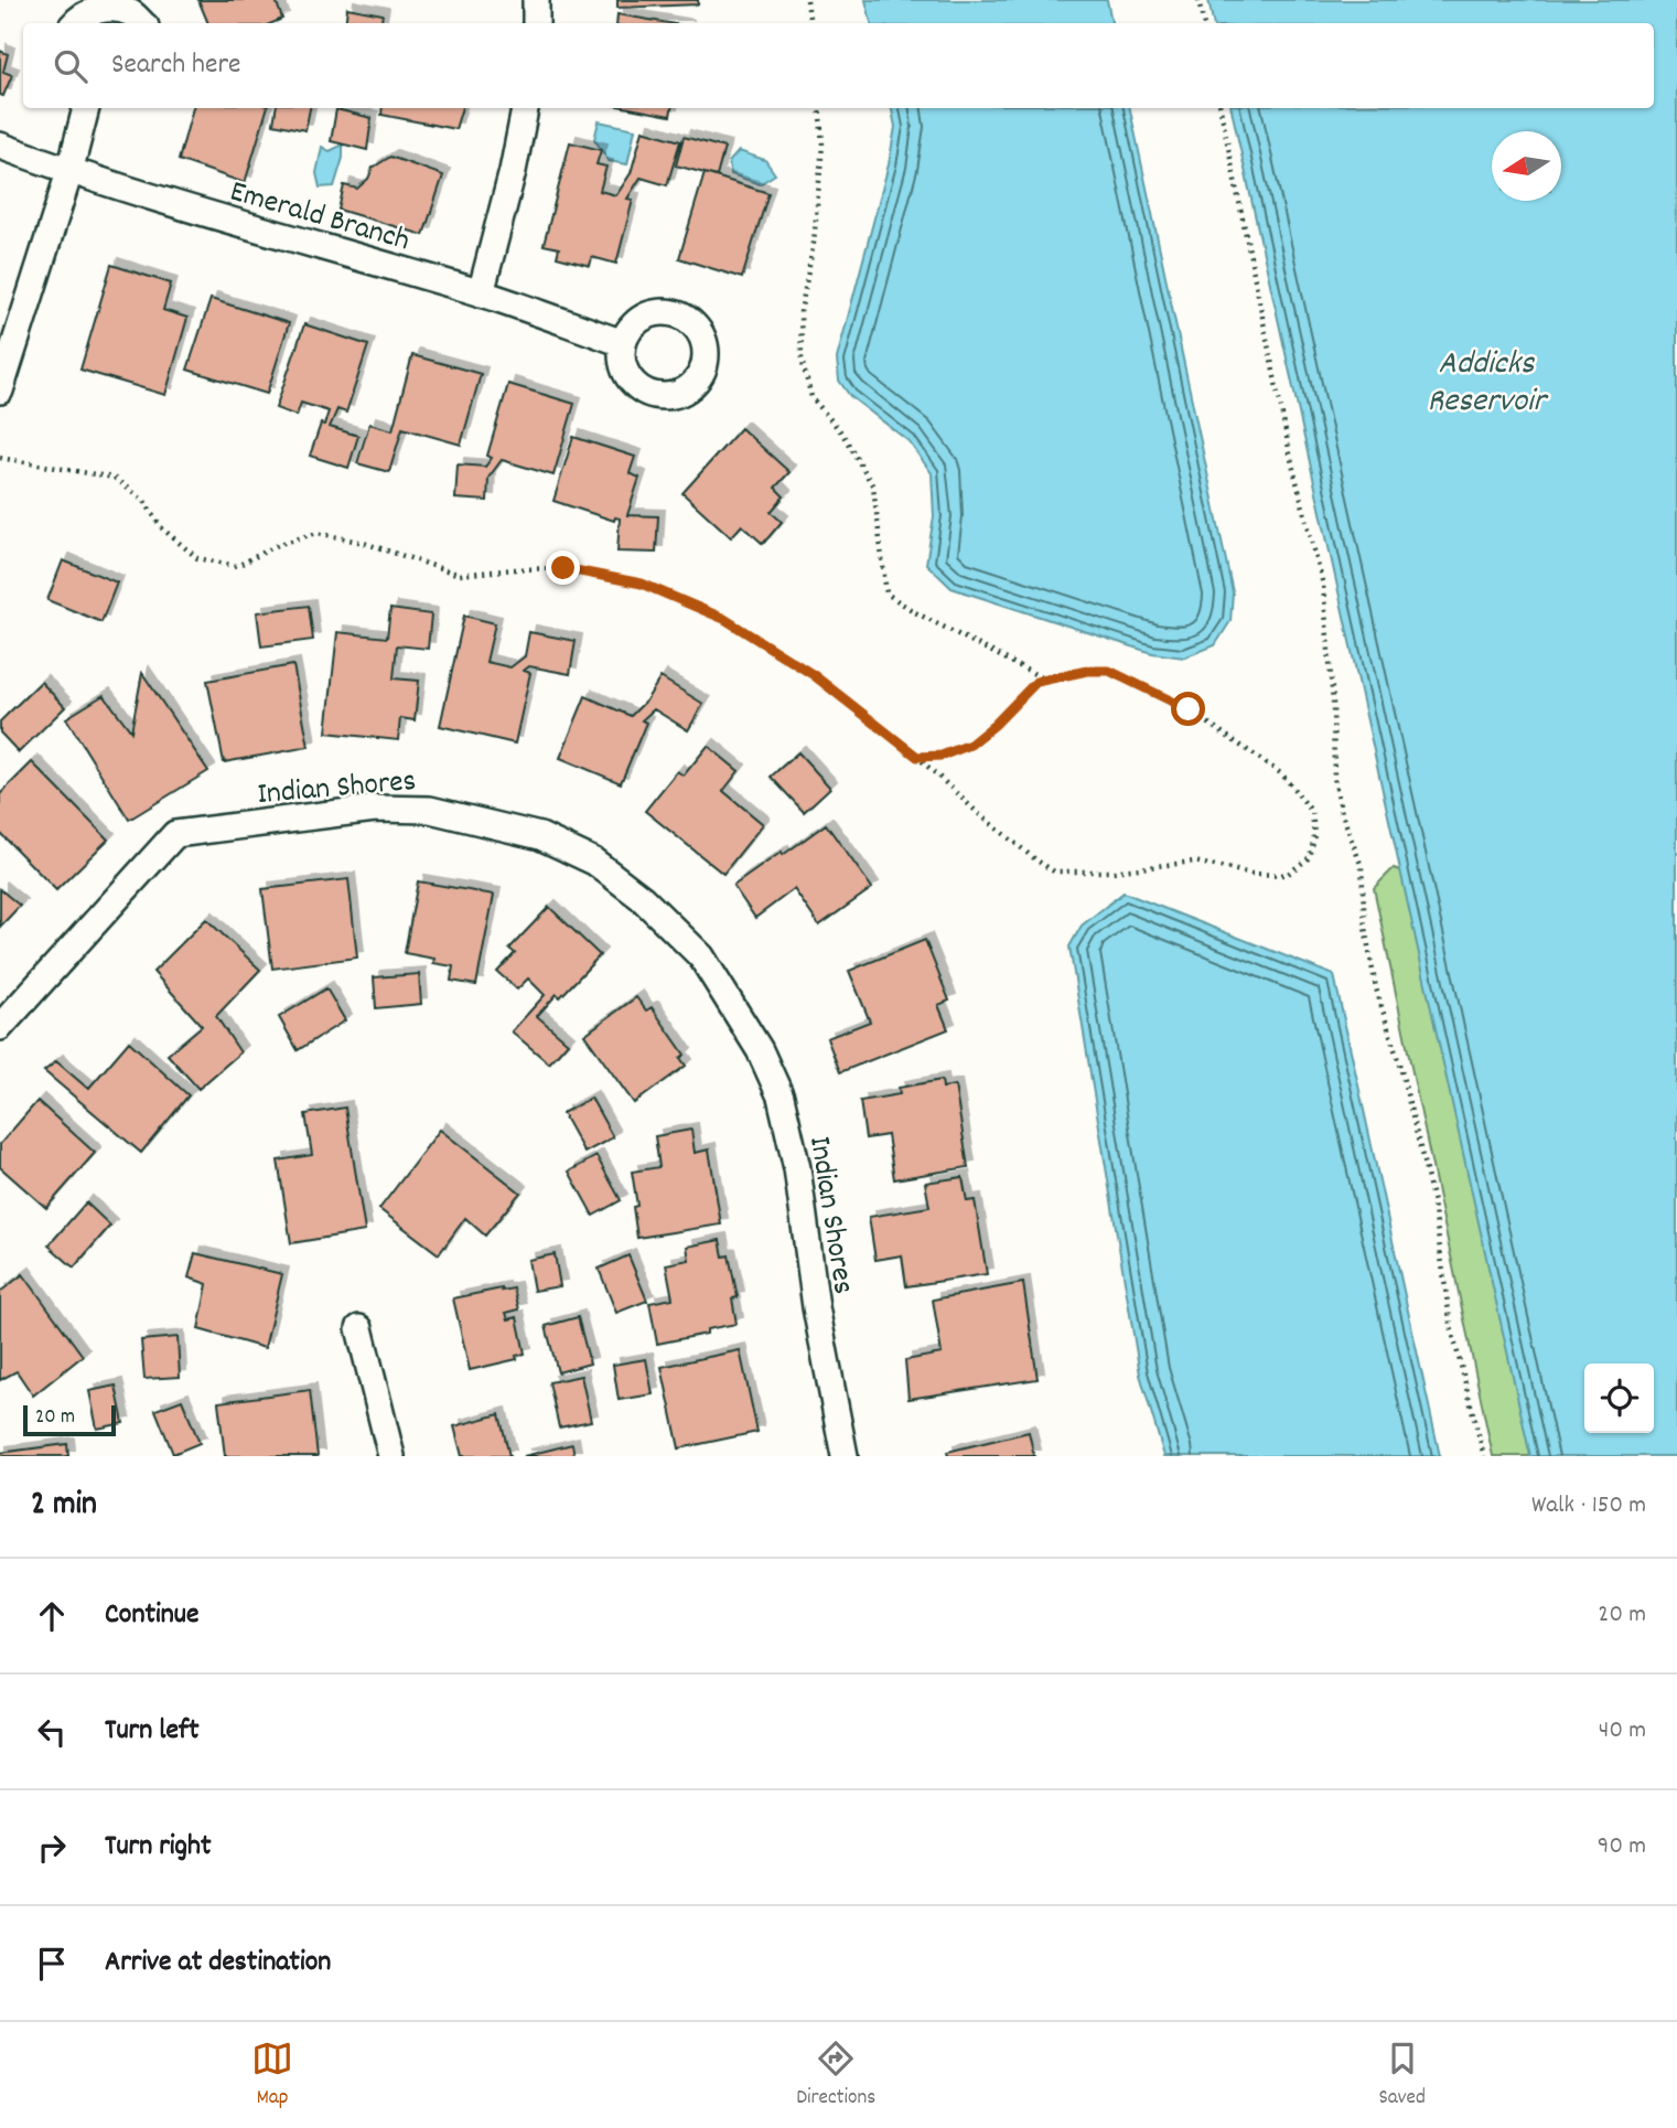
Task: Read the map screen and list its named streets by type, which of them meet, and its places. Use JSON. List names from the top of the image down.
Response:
{
  "streets": {
    "street": ["Emerald Branch", "Indian Shores"]
  },
  "water": ["Addicks Reservoir"],
  "scale_bar": "20 m",
  "north": "left",
  "page": {
    "search": "Search here",
    "scale": "20 m",
    "heading": ["2 min", "Walk · 150 m"],
    "list": [
      ["Continue", "20 m"],
      ["Turn left", "40 m"],
      ["Turn right", "90 m"],
      "Arrive at destination"
    ],
    "nav": ["Map", "Directions", "Saved"]
  }
}
